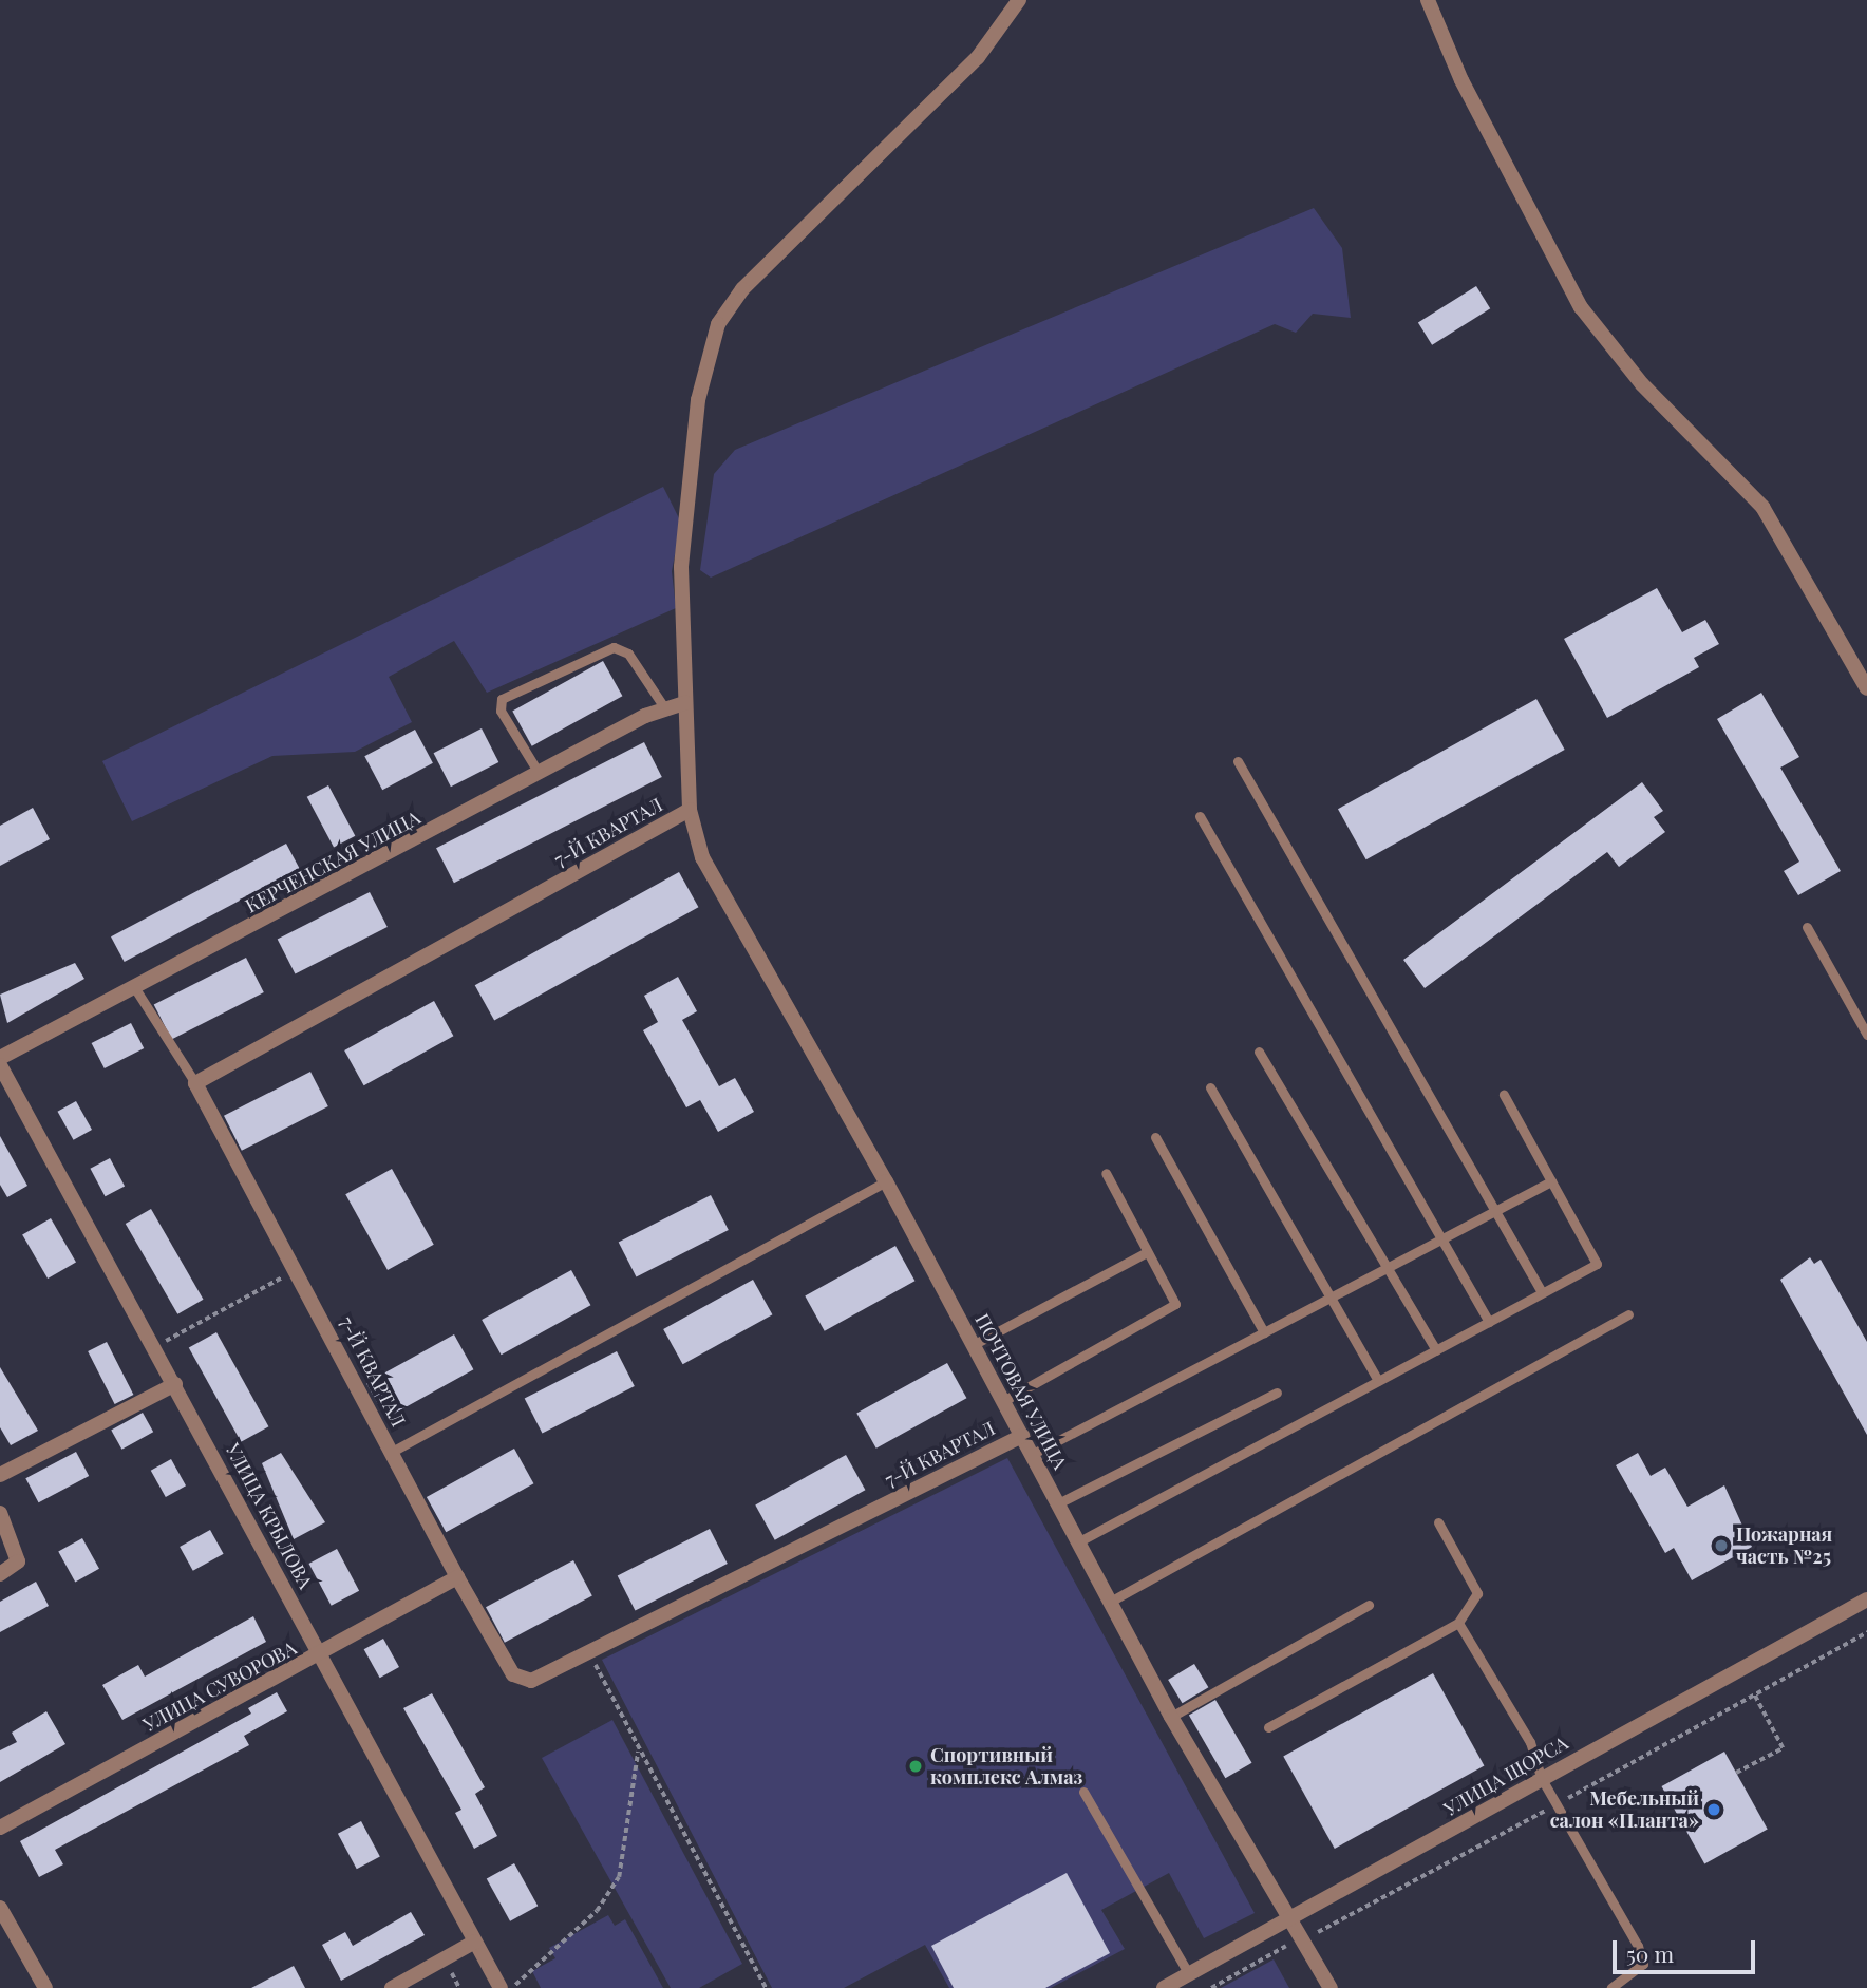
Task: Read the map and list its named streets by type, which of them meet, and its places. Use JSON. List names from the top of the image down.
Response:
{
  "streets": {
    "street": [
      "7-Й КВАРТАЛ",
      "КЕРЧЕНСКАЯ УЛИЦА",
      "ПОЧТОВАЯ УЛИЦА",
      "УЛИЦА КРЫЛОВА",
      "УЛИЦА СУВОРОВА",
      "УЛИЦА ЩОРСА"
    ]
  },
  "crossings": [
    ["7-Й КВАРТАЛ", "ПОЧТОВАЯ УЛИЦА"],
    ["7-Й КВАРТАЛ", "УЛИЦА СУВОРОВА"],
    ["КЕРЧЕНСКАЯ УЛИЦА", "ПОЧТОВАЯ УЛИЦА"],
    ["ПОЧТОВАЯ УЛИЦА", "УЛИЦА ЩОРСА"],
    ["УЛИЦА КРЫЛОВА", "УЛИЦА СУВОРОВА"]
  ],
  "places": ["Пожарная часть №25", "Спортивный комплекс Алмаз", "Мебельный салон «Планта»"],
  "scale_bar": "50 m"
}
